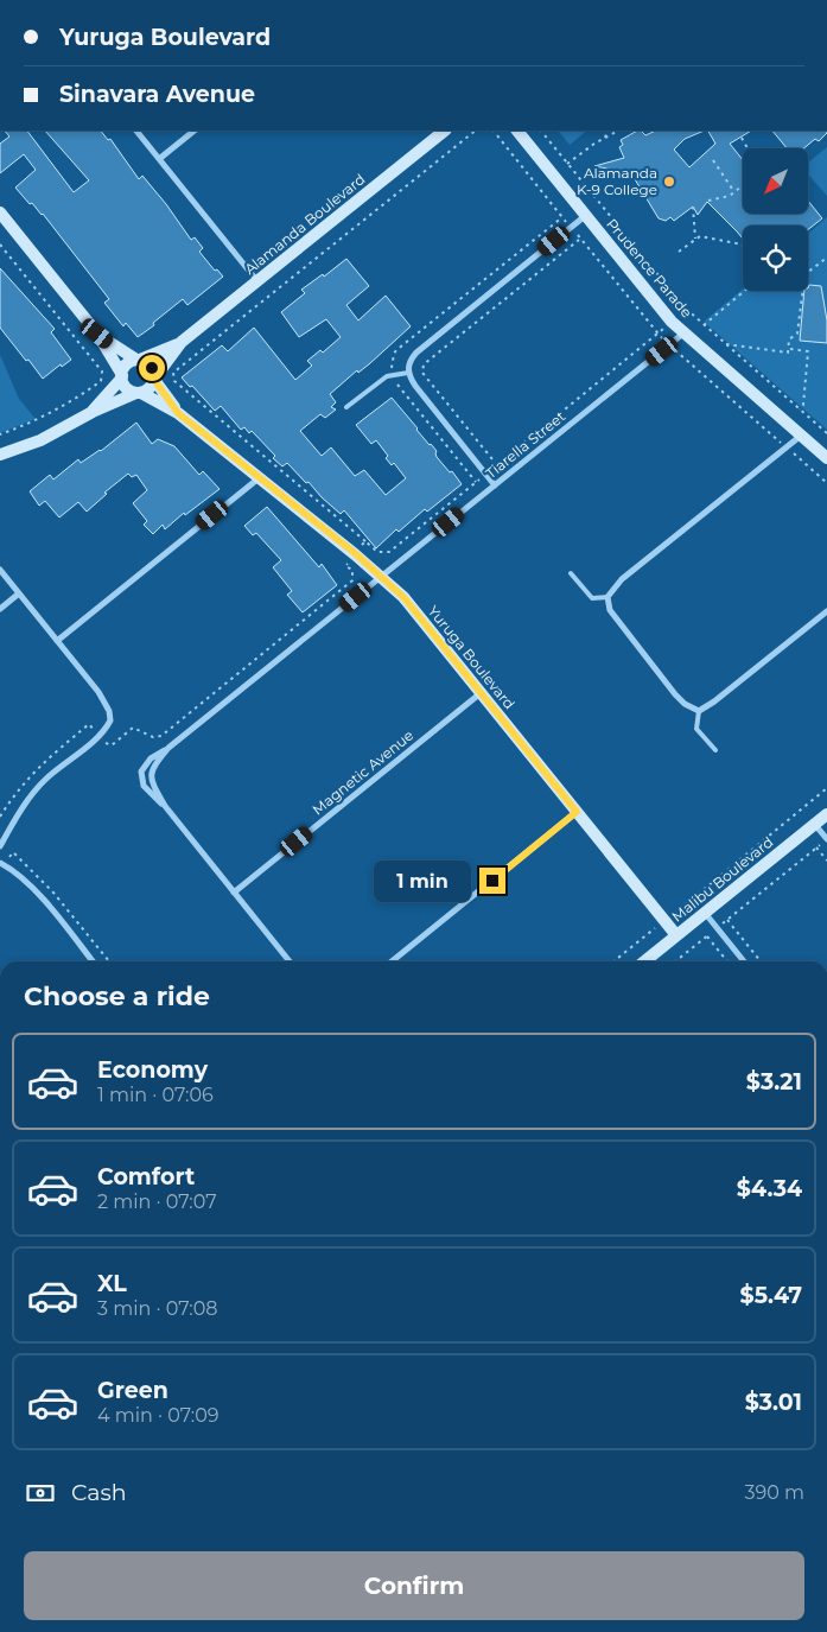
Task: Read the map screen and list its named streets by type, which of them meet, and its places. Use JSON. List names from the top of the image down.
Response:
{
  "streets": {
    "street": [
      "Alamanda Boulevard",
      "Prudence Parade",
      "Tiarella Street",
      "Yuruga Boulevard",
      "Magnetic Avenue",
      "Malibu Boulevard"
    ]
  },
  "crossings": [
    ["Alamanda Boulevard", "Yuruga Boulevard"],
    ["Prudence Parade", "Tiarella Street"],
    ["Tiarella Street", "Yuruga Boulevard"],
    ["Yuruga Boulevard", "Magnetic Avenue"],
    ["Yuruga Boulevard", "Malibu Boulevard"]
  ],
  "places": ["Alamanda K-9 College"],
  "north": "bottom left",
  "page": {
    "banner": ["Yuruga Boulevard", "Sinavara Avenue"],
    "bubble": "1 min",
    "heading": "Choose a ride",
    "list": [
      {
        "name": "Economy",
        "note": "1 min · 07:06",
        "value": "$3.21"
      },
      {
        "name": "Comfort",
        "note": "2 min · 07:07",
        "value": "$4.34"
      },
      {
        "name": "XL",
        "note": "3 min · 07:08",
        "value": "$5.47"
      },
      {
        "name": "Green",
        "note": "4 min · 07:09",
        "value": "$3.01"
      }
    ],
    "pay": ["Cash", "390 m"],
    "buttons": "Confirm"
  }
}
